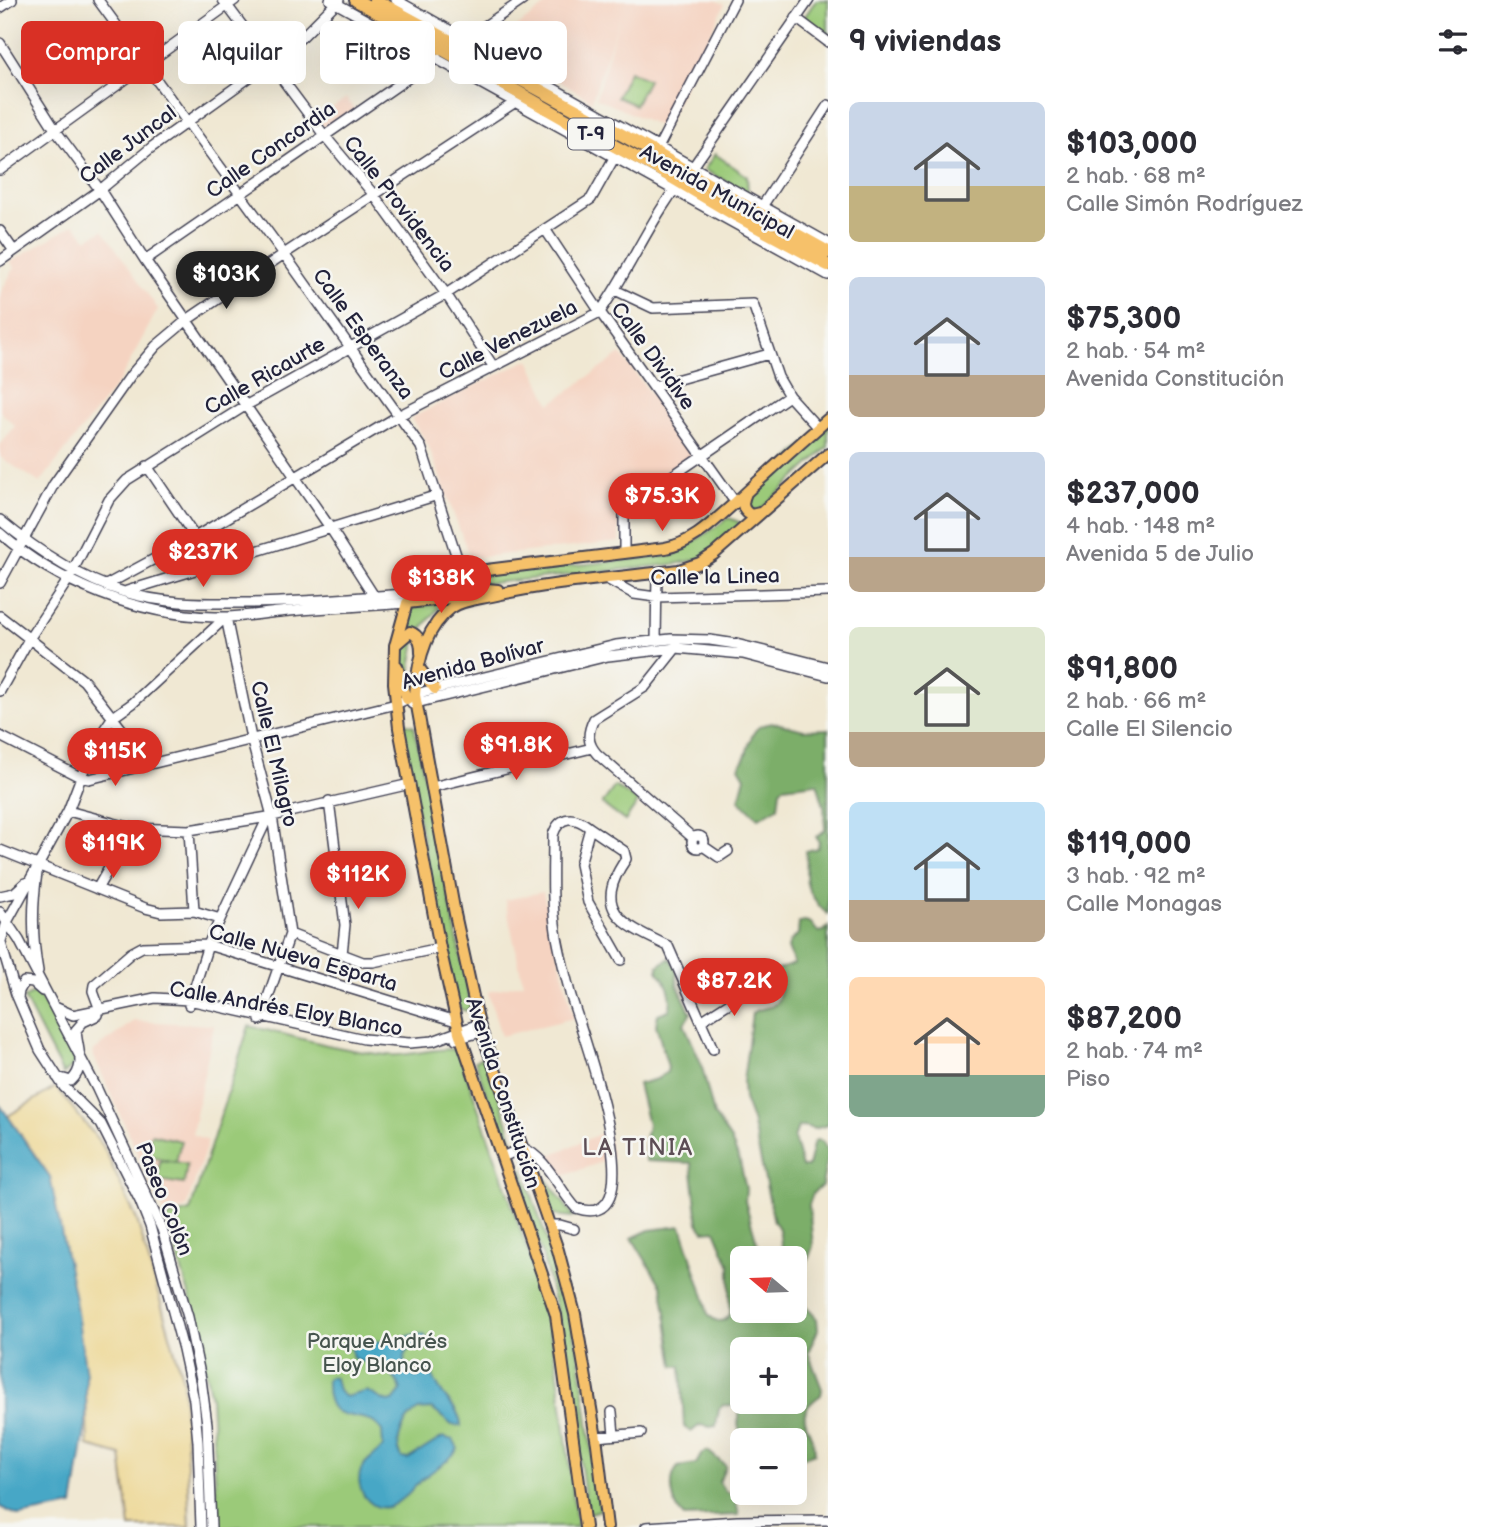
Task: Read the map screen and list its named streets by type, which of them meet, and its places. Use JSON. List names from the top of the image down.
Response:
{
  "streets": {
    "highway": ["T-9", "Avenida Municipal"],
    "main road": ["Avenida Constitución"],
    "street": [
      "Calle Juncal",
      "Calle Concordia",
      "Calle Providencia",
      "Calle Esperanza",
      "Calle Venezuela",
      "Calle Dividive",
      "Calle Ricaurte",
      "Calle la Linea",
      "Avenida Bolívar",
      "Calle El Milagro",
      "Calle Nueva Esparta",
      "Calle Andrés Eloy Blanco",
      "Paseo Colón"
    ]
  },
  "crossings": [
    ["Calle Juncal", "Avenida Municipal"],
    ["Calle Juncal", "Calle Esperanza"],
    ["Calle Concordia", "Avenida Municipal"],
    ["Calle Concordia", "Calle Providencia"],
    ["Calle Concordia", "Calle Esperanza"],
    ["Avenida Municipal", "Calle Venezuela"],
    ["Avenida Municipal", "Calle Ricaurte"],
    ["Calle Providencia", "Calle Venezuela"],
    ["Calle Providencia", "Calle Ricaurte"],
    ["Calle Esperanza", "Calle Venezuela"],
    ["Calle Esperanza", "Calle Ricaurte"],
    ["Calle Esperanza", "Avenida Constitución"],
    ["Calle Venezuela", "Calle Dividive"],
    ["Calle Dividive", "Calle Ricaurte"],
    ["Calle Dividive", "Avenida Constitución"],
    ["Calle la Linea", "Avenida Constitución"],
    ["Avenida Bolívar", "Calle El Milagro"],
    ["Avenida Bolívar", "Avenida Constitución"],
    ["Calle El Milagro", "Calle Nueva Esparta"],
    ["Calle El Milagro", "Calle Andrés Eloy Blanco"],
    ["Calle Nueva Esparta", "Calle Andrés Eloy Blanco"],
    ["Calle Nueva Esparta", "Avenida Constitución"],
    ["Calle Andrés Eloy Blanco", "Avenida Constitución"],
    ["Calle Andrés Eloy Blanco", "Paseo Colón"]
  ],
  "districts": ["LA TINIA"],
  "parks": ["Parque Andrés Eloy Blanco"],
  "north": "left",
  "page": {
    "heading": "9 viviendas",
    "chip": [
      "Comprar",
      "Alquilar",
      "Filtros",
      "Nuevo"
    ],
    "list": [
      {
        "name": "$103,000",
        "note": "2 hab. · 68 m² · Calle Simón Rodríguez"
      },
      {
        "name": "$75,300",
        "note": "2 hab. · 54 m² · Avenida Constitución"
      },
      {
        "name": "$237,000",
        "note": "4 hab. · 148 m² · Avenida 5 de Julio"
      },
      {
        "name": "$91,800",
        "note": "2 hab. · 66 m² · Calle El Silencio"
      },
      {
        "name": "$119,000",
        "note": "3 hab. · 92 m² · Calle Monagas"
      },
      {
        "name": "$87,200",
        "note": "2 hab. · 74 m² · Piso"
      }
    ],
    "price": [
      "$103K",
      "$75.3K",
      "$237K",
      "$138K",
      "$91.8K",
      "$115K",
      "$119K",
      "$112K",
      "$87.2K"
    ],
    "map_buttons": ["+", "−"]
  }
}
